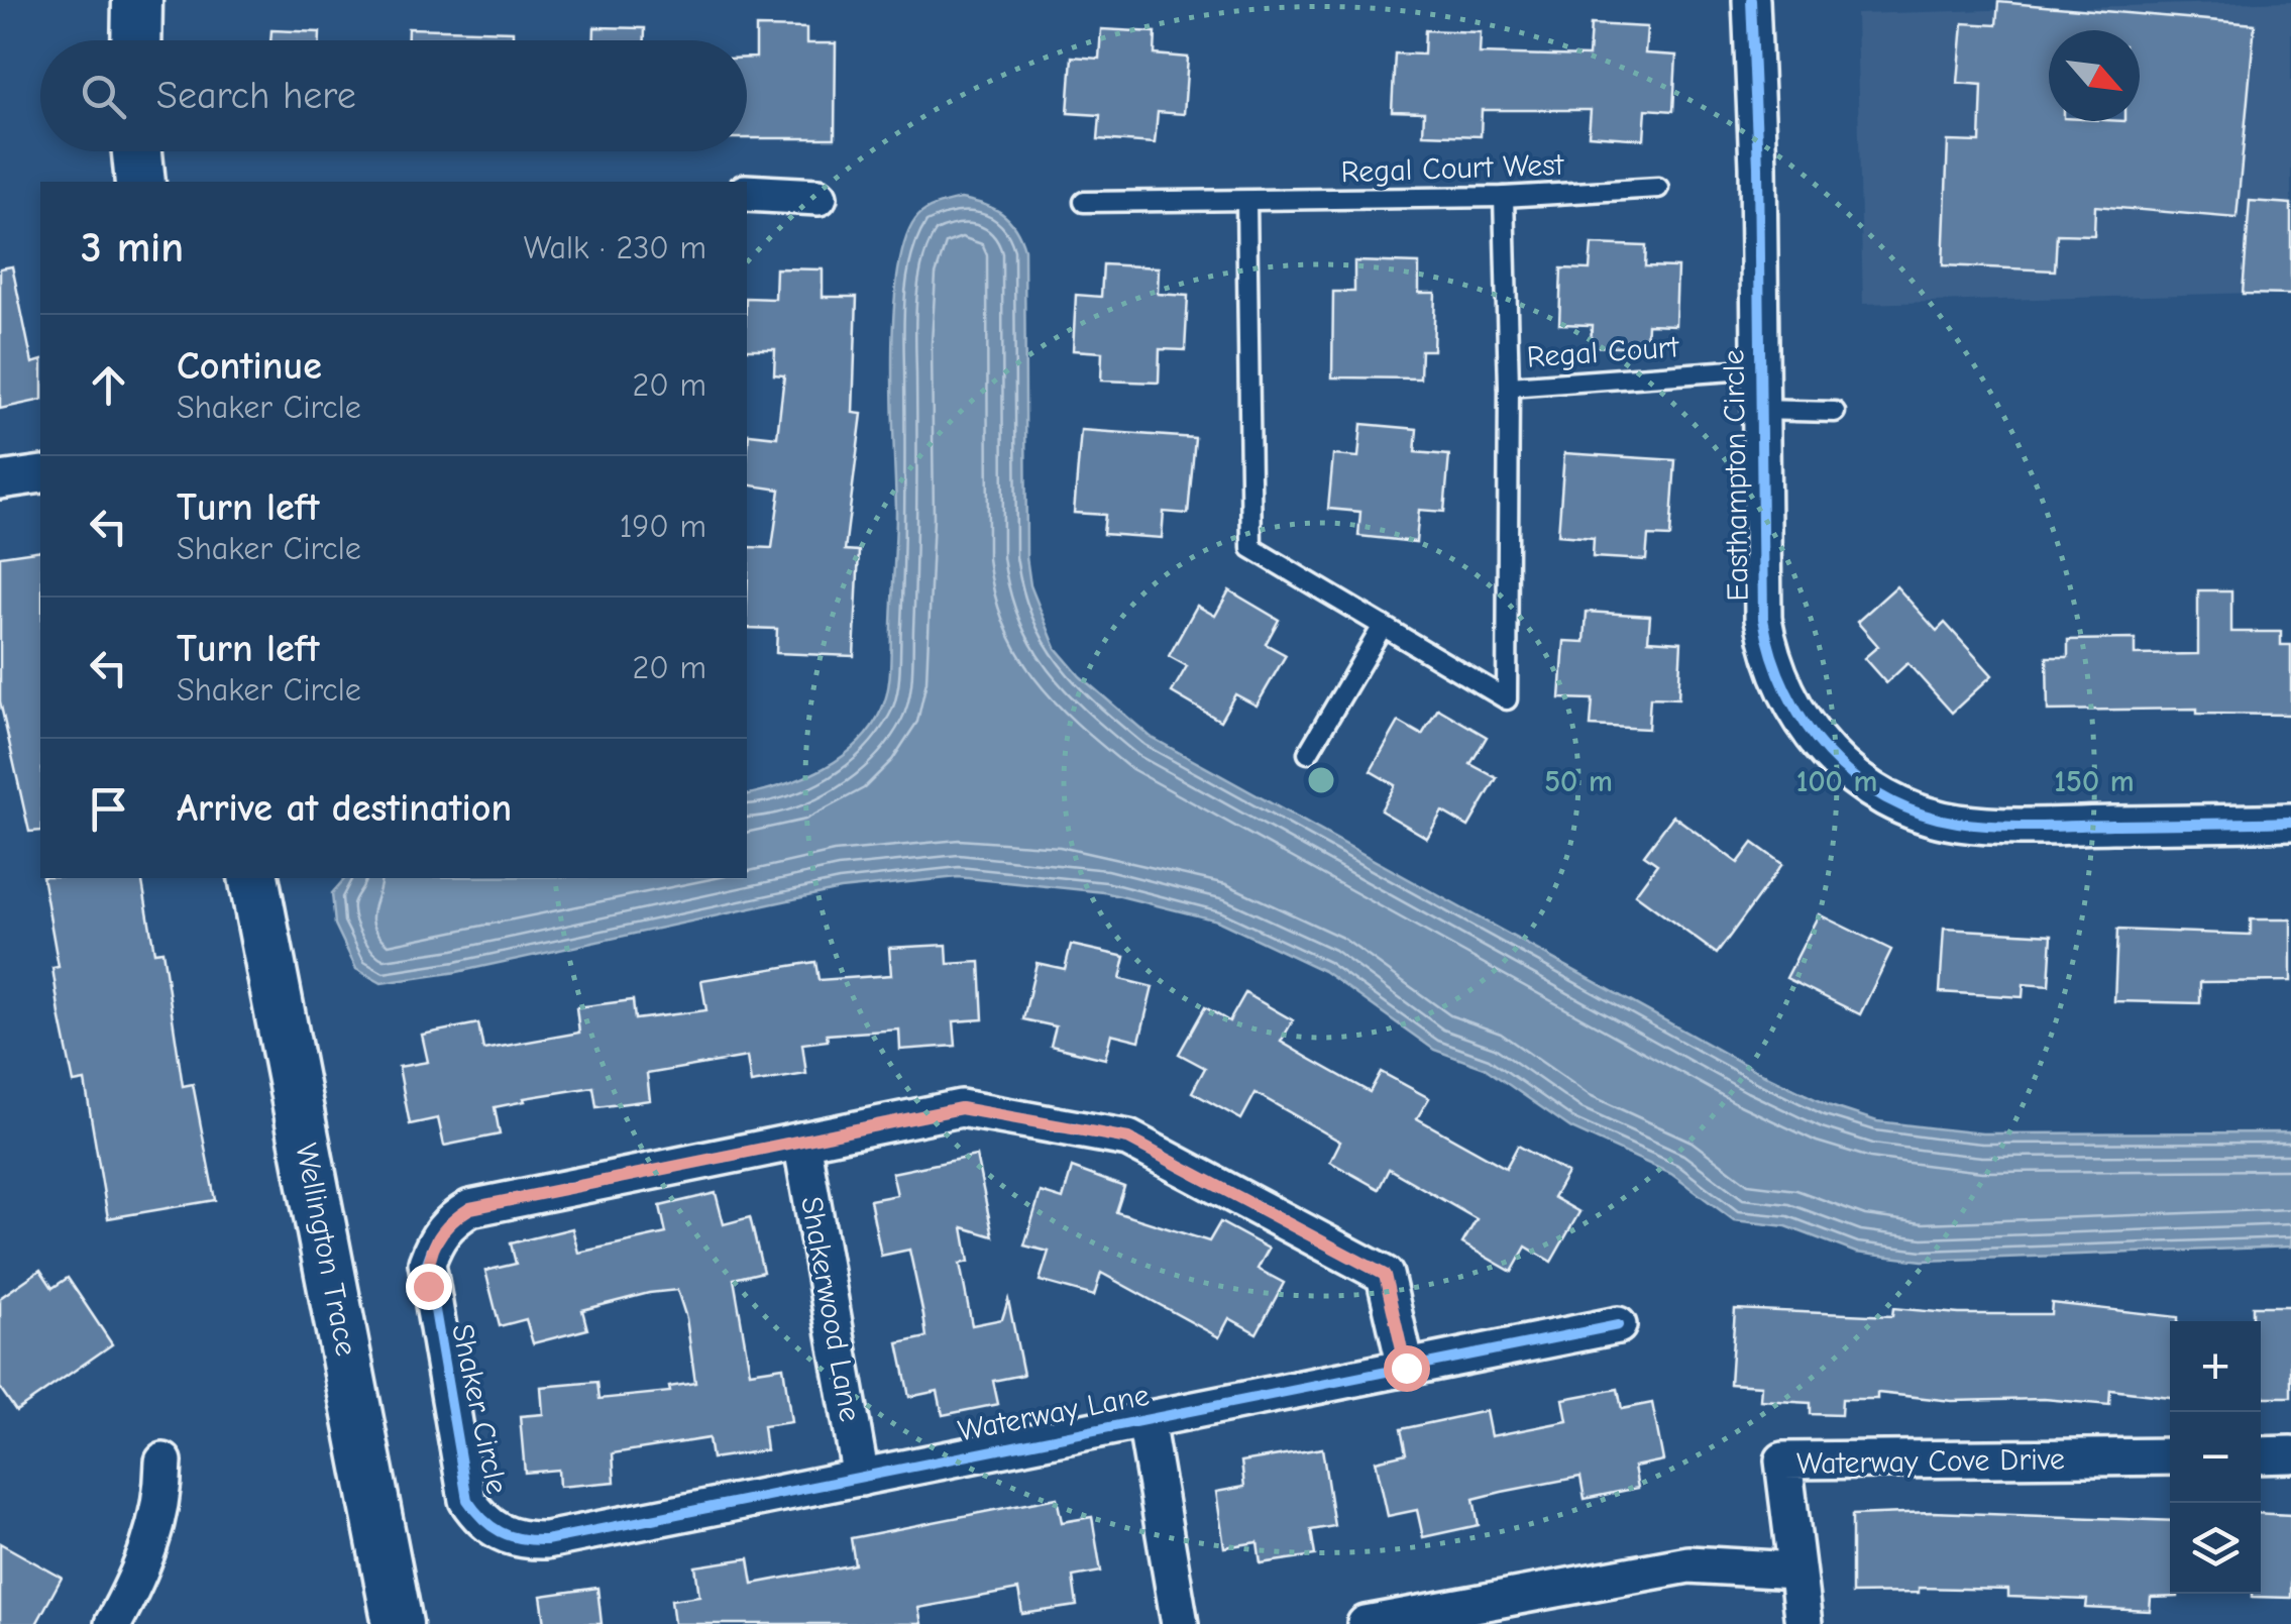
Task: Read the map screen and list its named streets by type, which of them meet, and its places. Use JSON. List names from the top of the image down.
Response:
{
  "streets": {
    "street": [
      "Easthampton Circle",
      "Wellington Trace",
      "Shakerwood Lane",
      "Shaker Circle",
      "Waterway Lane",
      "Waterway Cove Drive"
    ],
    "lane": ["Regal Court West", "Regal Court"]
  },
  "crossings": [
    ["Regal Court", "Easthampton Circle"],
    ["Shakerwood Lane", "Shaker Circle"],
    ["Shakerwood Lane", "Waterway Lane"],
    ["Shaker Circle", "Waterway Lane"]
  ],
  "north": "bottom right",
  "page": {
    "search": "Search here",
    "heading": ["3 min", "Walk · 230 m"],
    "list": [
      ["Continue", "Shaker Circle", "20 m"],
      ["Turn left", "Shaker Circle", "190 m"],
      ["Turn left", "Shaker Circle", "20 m"],
      "Arrive at destination"
    ],
    "map_buttons": ["+", "−"]
  },
  "rings": ["50 m", "100 m", "150 m"]
}
